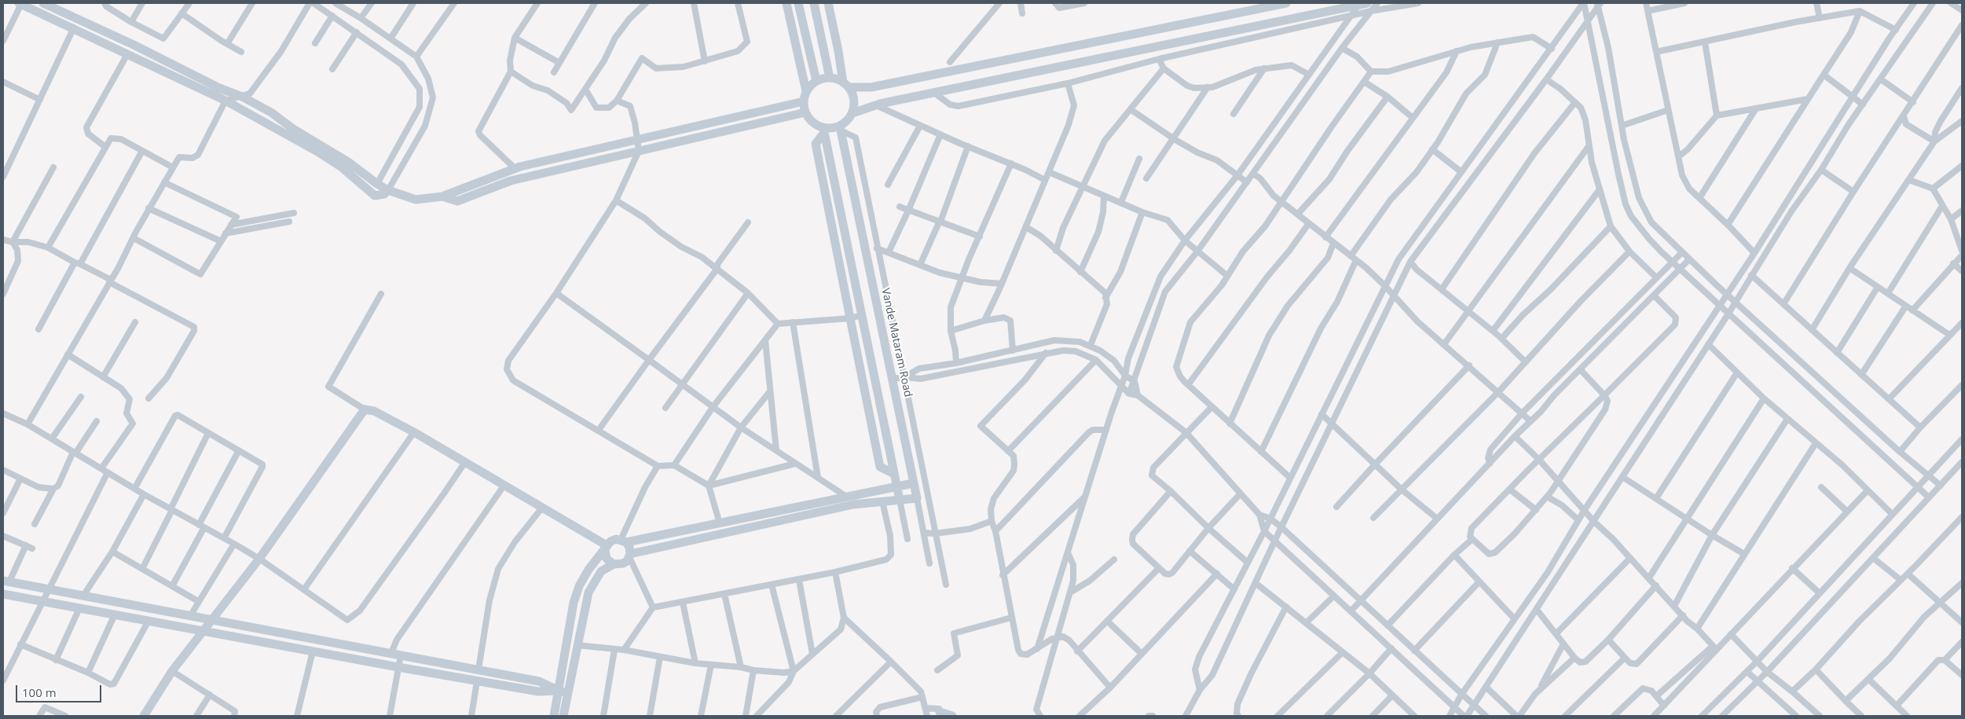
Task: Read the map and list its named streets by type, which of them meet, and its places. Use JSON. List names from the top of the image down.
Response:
{
  "streets": {
    "street": ["Vande Mataram Road"]
  },
  "scale_bar": "100 m"
}
